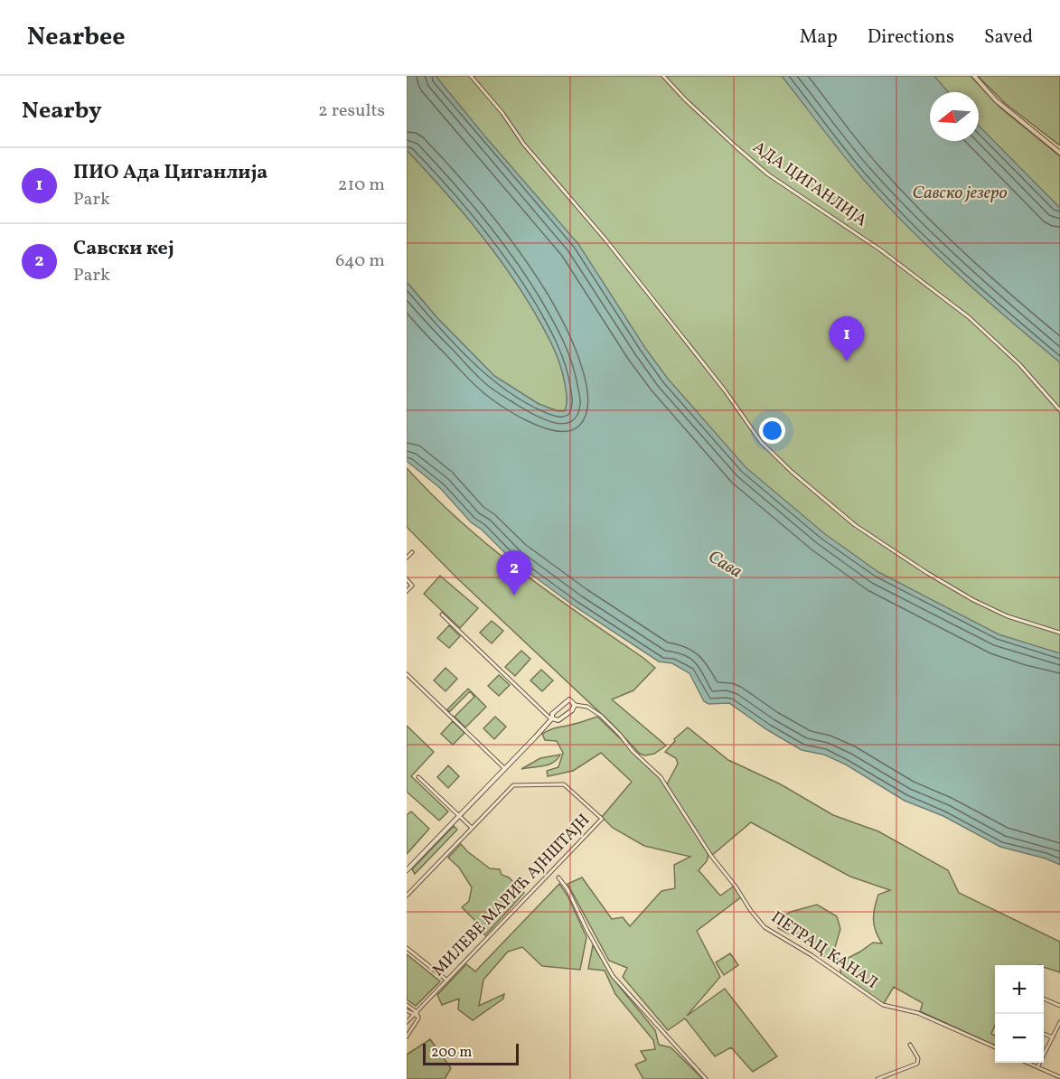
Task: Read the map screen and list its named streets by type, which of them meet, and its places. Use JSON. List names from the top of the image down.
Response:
{
  "streets": {
    "street": ["АДА ЦИГАНЛИЈА", "МИЛЕВЕ МАРИЋ АЈНШТАЈН", "ПЕТРАЦ КАНАЛ"]
  },
  "water": ["Савско језеро", "Сава"],
  "scale_bar": "200 m",
  "north": "left",
  "page": {
    "header": "Nearbee",
    "nav": ["Map", "Directions", "Saved"],
    "heading": ["Nearby", "2 results"],
    "list": [
      {
        "mark": "1",
        "name": "ПИО Ада Циганлија",
        "note": "Park",
        "value": "210 m"
      },
      {
        "mark": "2",
        "name": "Савски кеј",
        "note": "Park",
        "value": "640 m"
      }
    ],
    "pins": ["1", "2"],
    "map_buttons": ["+", "−"],
    "scale": "200 m"
  }
}
